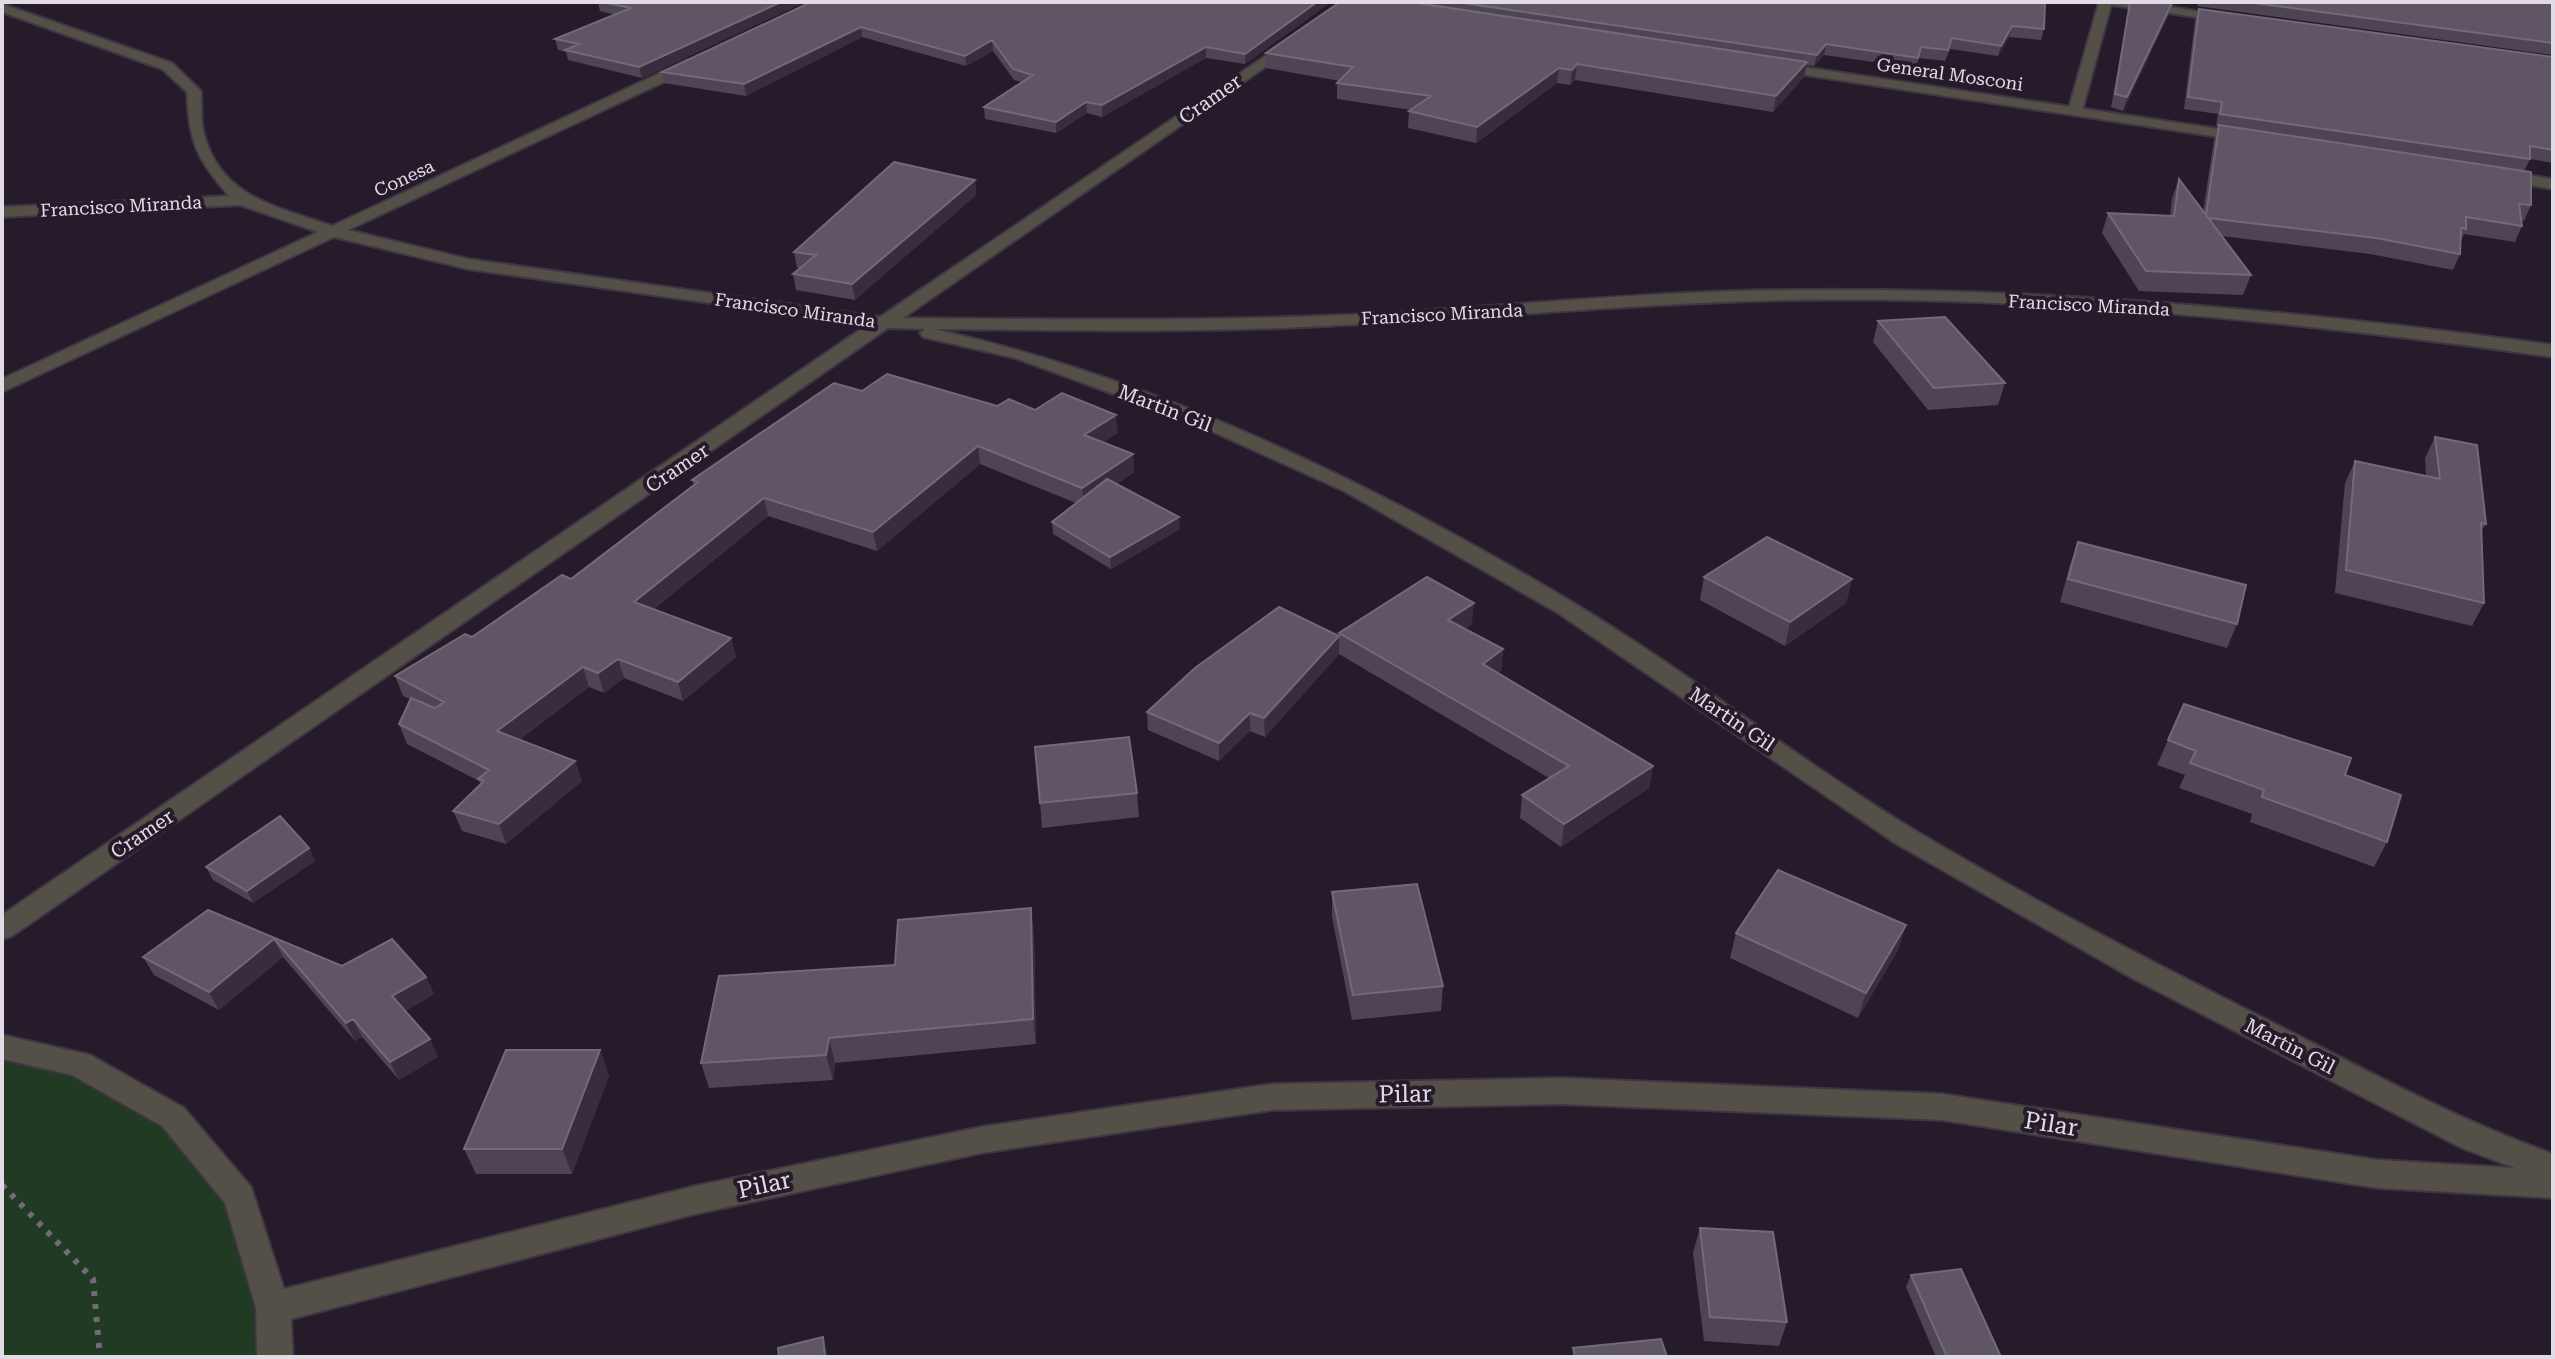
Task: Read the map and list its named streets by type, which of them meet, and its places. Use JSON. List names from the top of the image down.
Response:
{
  "streets": {
    "street": [
      "General Mosconi",
      "Cramer",
      "Conesa",
      "Francisco Miranda",
      "Martin Gil",
      "Pilar"
    ]
  },
  "crossings": [
    ["Cramer", "Francisco Miranda"],
    ["Cramer", "Martin Gil"],
    ["Conesa", "Francisco Miranda"],
    ["Francisco Miranda", "Martin Gil"]
  ]
}
